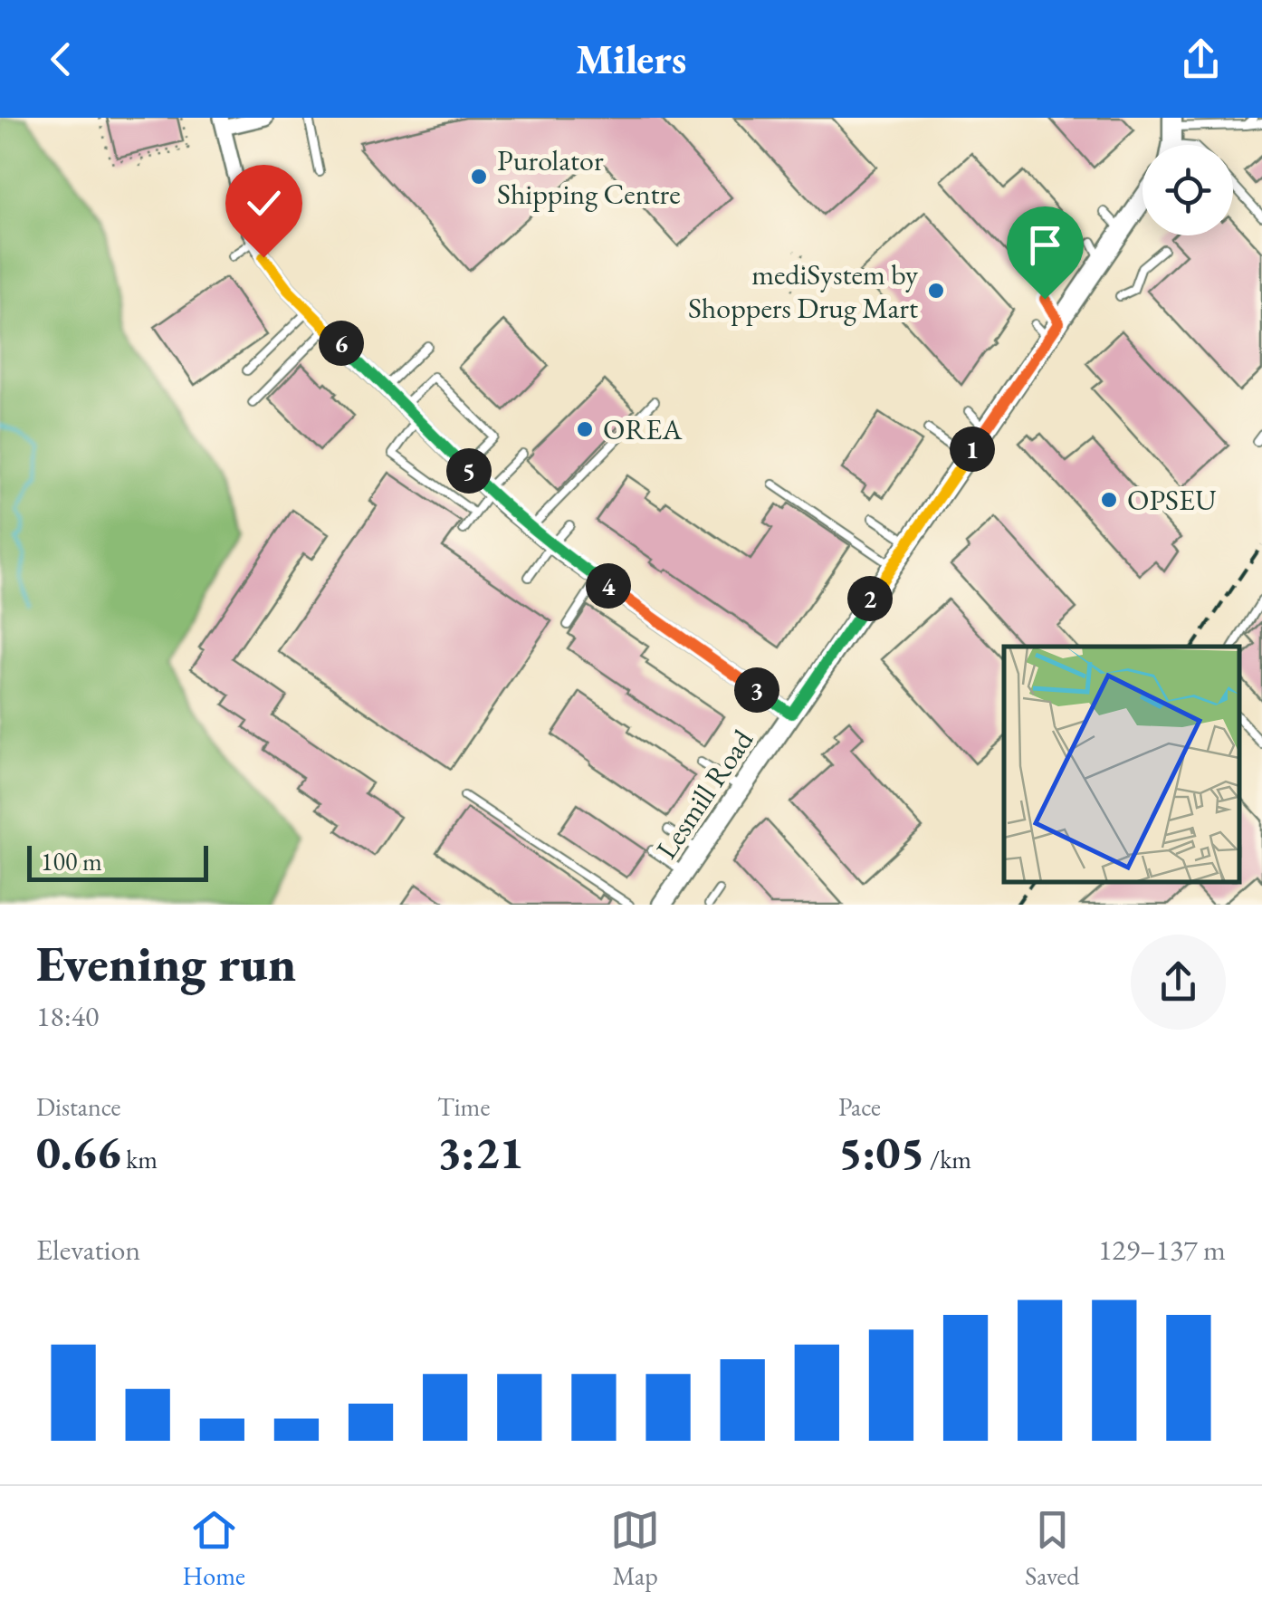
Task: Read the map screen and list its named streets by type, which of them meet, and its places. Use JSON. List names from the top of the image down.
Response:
{
  "streets": {
    "street": ["Lesmill Road"]
  },
  "places": [
    "Purolator Shipping Centre",
    "mediSystem by Shoppers Drug Mart",
    "OREA",
    "OPSEU"
  ],
  "scale_bar": "100 m",
  "page": {
    "header": "Milers",
    "pins": [
      "6",
      "1",
      "5",
      "4",
      "2",
      "3"
    ],
    "scale": "100 m",
    "heading": ["Evening run", "18:40"],
    "stats": [
      ["Distance", "0.66 km"],
      ["Time", "3:21"],
      ["Pace", "5:05 /km"]
    ],
    "chart": ["Elevation", "129–137 m"],
    "tabs": ["Home", "Map", "Saved"]
  }
}
